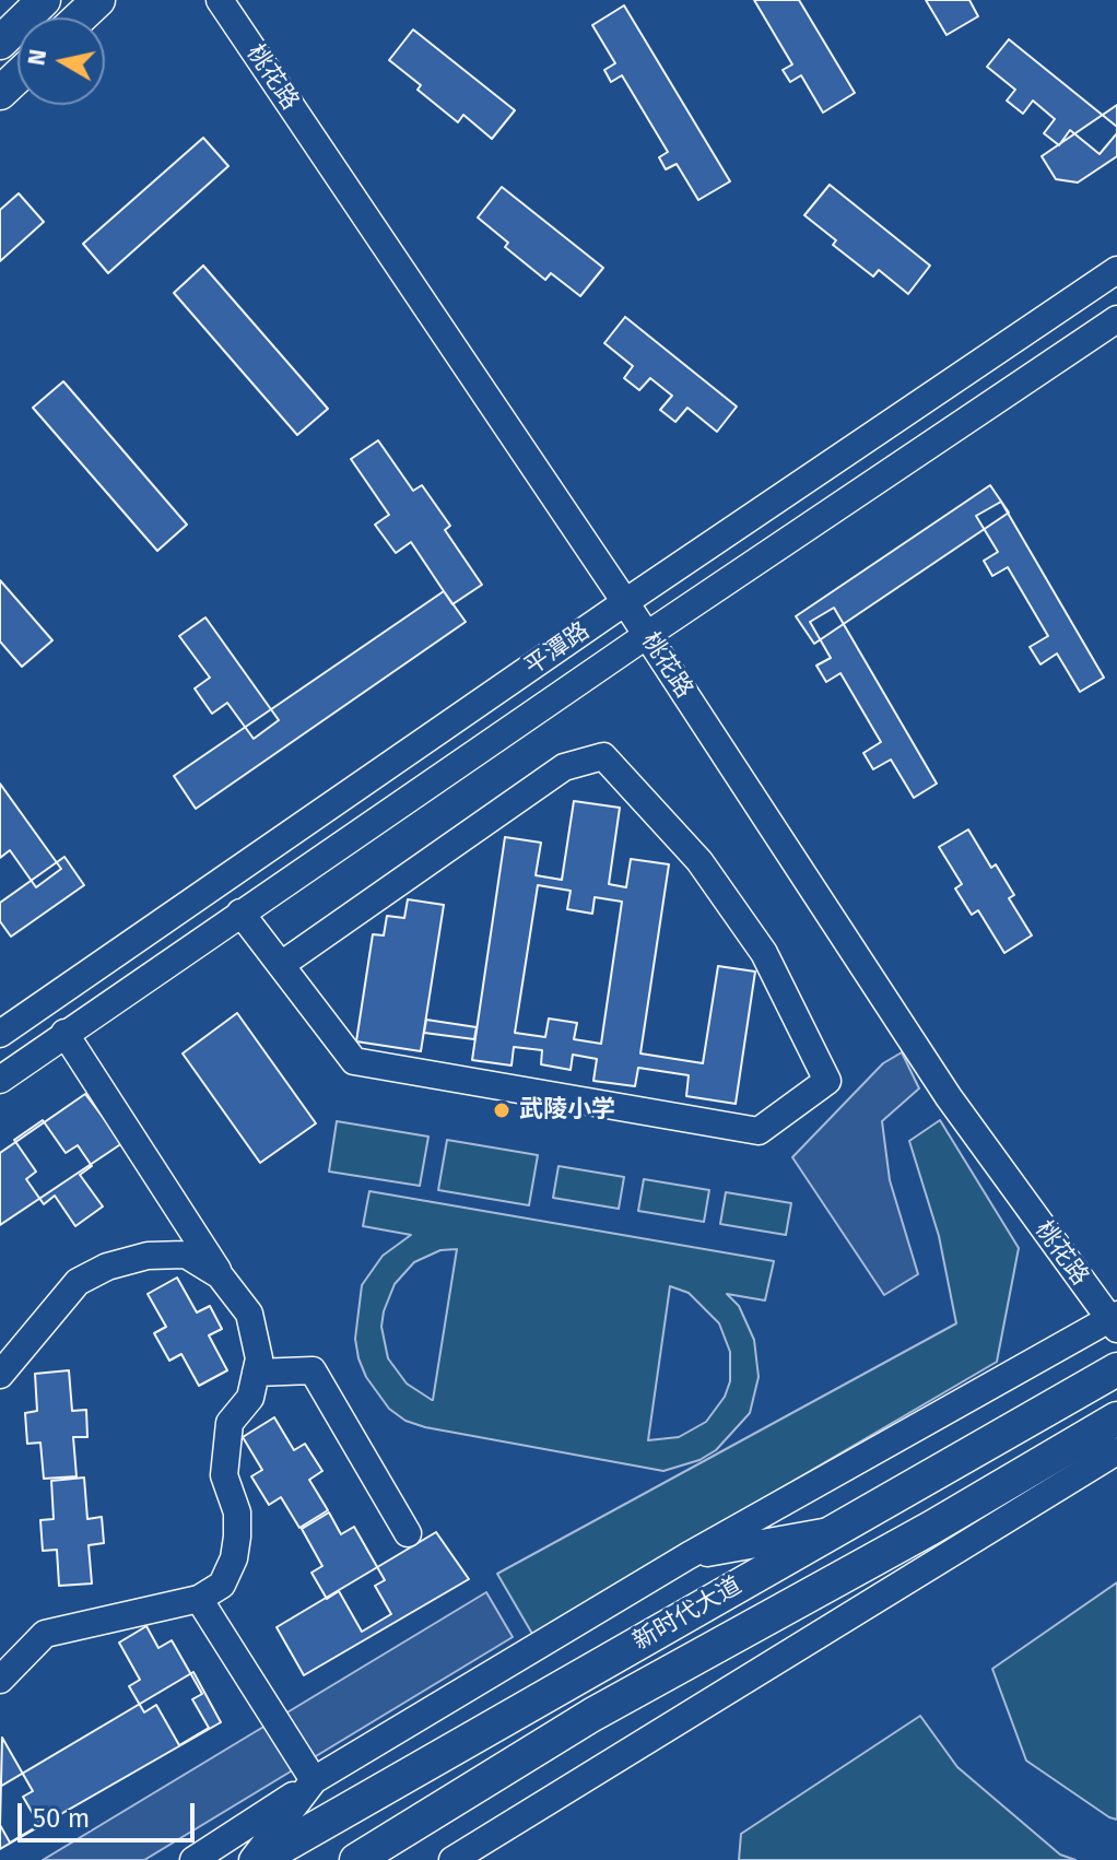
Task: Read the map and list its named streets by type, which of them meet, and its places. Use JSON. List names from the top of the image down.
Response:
{
  "streets": {
    "main road": ["新时代大道"],
    "street": ["桃花路", "平潭路"]
  },
  "crossings": [
    ["桃花路", "平潭路"]
  ],
  "places": ["武陵小学"],
  "scale_bar": "50 m",
  "north": "left"
}
